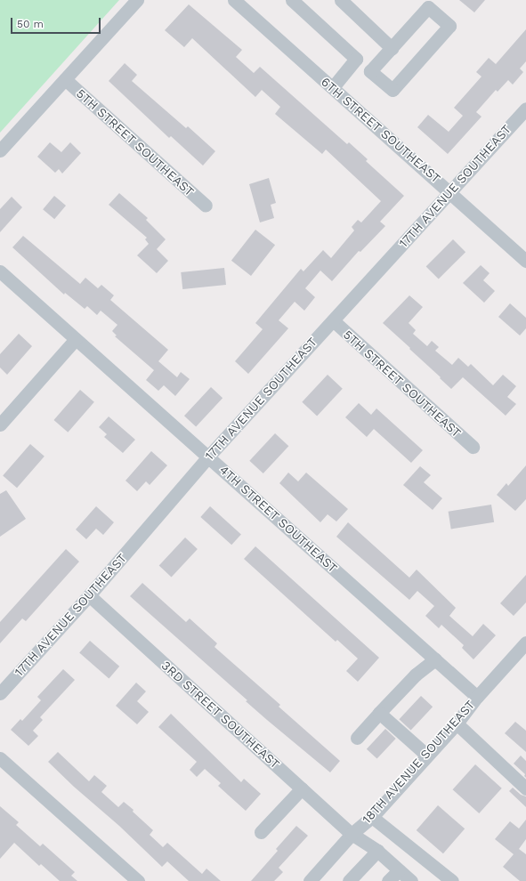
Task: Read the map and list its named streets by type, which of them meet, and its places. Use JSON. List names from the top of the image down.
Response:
{
  "streets": {
    "street": [
      "6TH STREET SOUTHEAST",
      "5TH STREET SOUTHEAST",
      "17TH AVENUE SOUTHEAST",
      "4TH STREET SOUTHEAST",
      "3RD STREET SOUTHEAST",
      "18TH AVENUE SOUTHEAST"
    ]
  },
  "crossings": [
    ["6TH STREET SOUTHEAST", "17TH AVENUE SOUTHEAST"],
    ["5TH STREET SOUTHEAST", "17TH AVENUE SOUTHEAST"],
    ["17TH AVENUE SOUTHEAST", "4TH STREET SOUTHEAST"],
    ["17TH AVENUE SOUTHEAST", "3RD STREET SOUTHEAST"],
    ["4TH STREET SOUTHEAST", "18TH AVENUE SOUTHEAST"],
    ["3RD STREET SOUTHEAST", "18TH AVENUE SOUTHEAST"]
  ],
  "scale_bar": "50 m"
}
